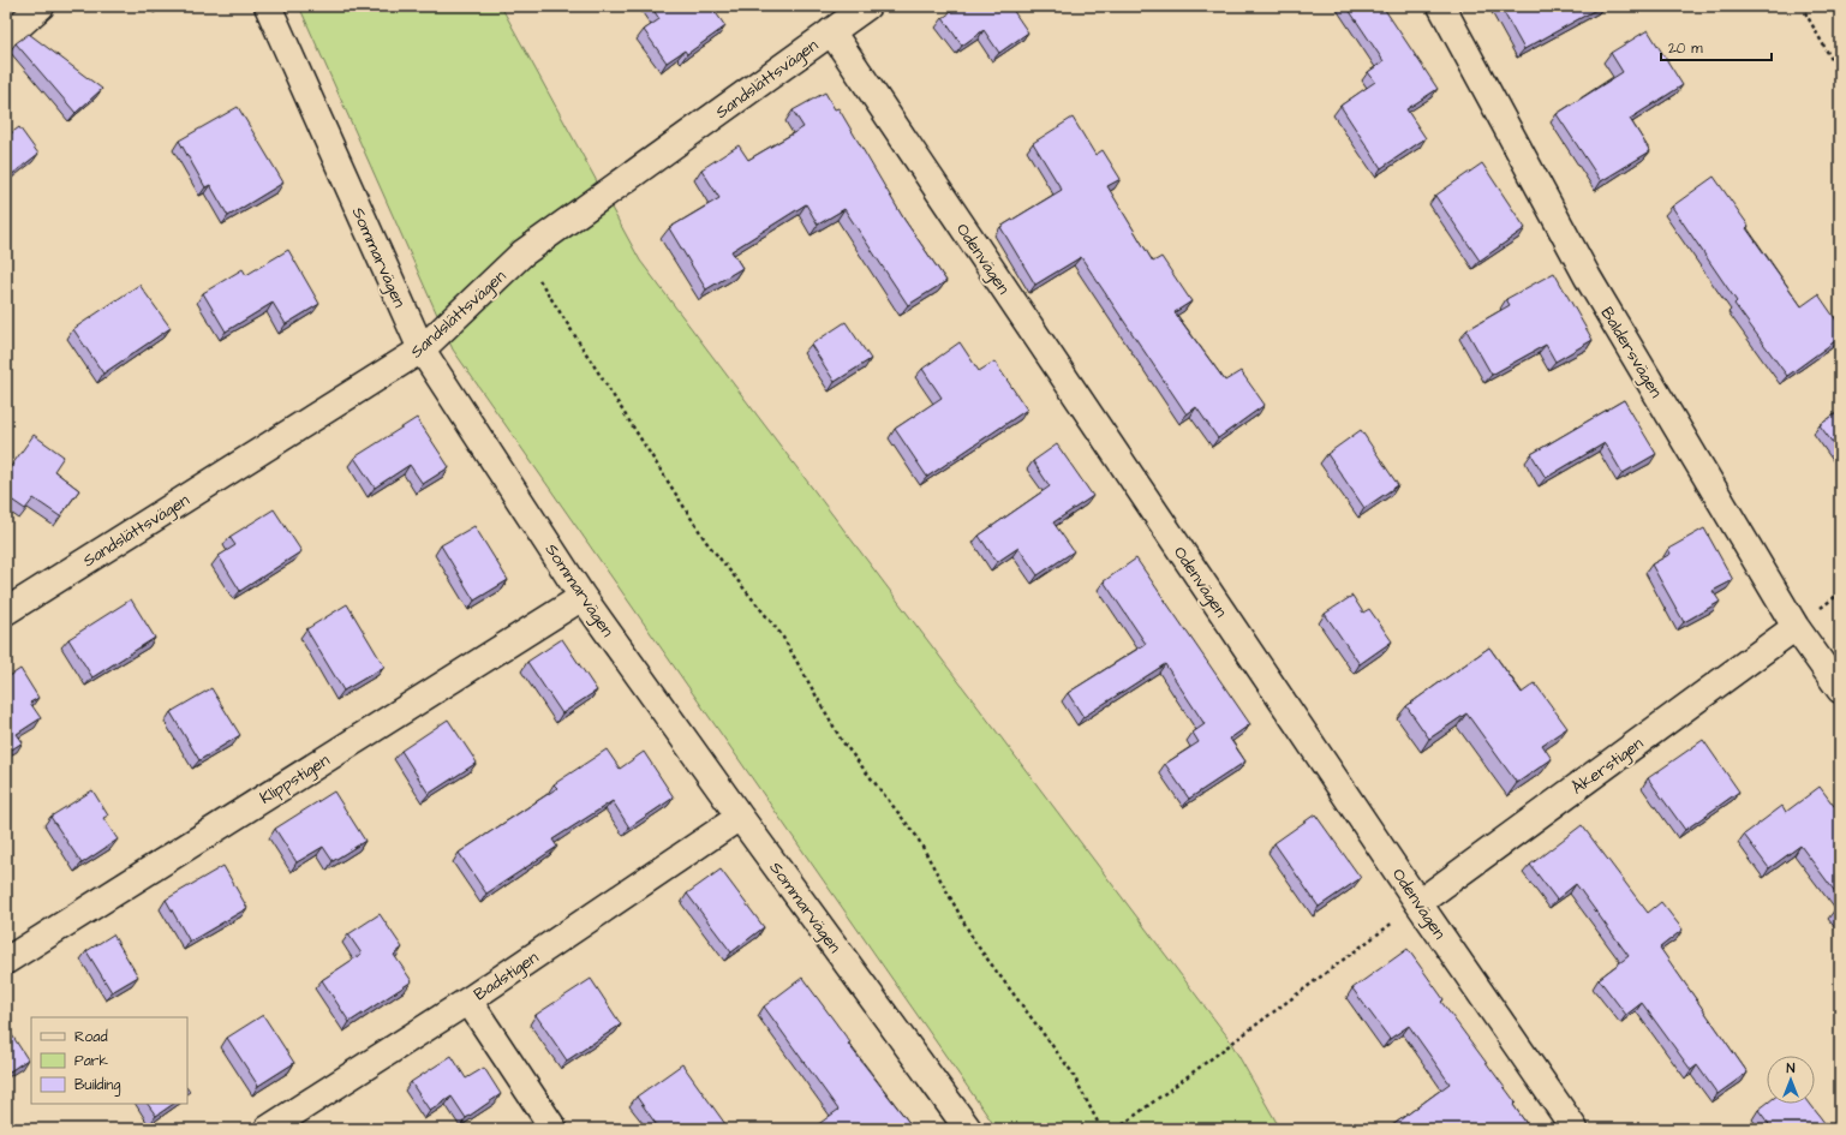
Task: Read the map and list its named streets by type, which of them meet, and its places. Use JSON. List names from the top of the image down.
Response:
{
  "streets": {
    "street": [
      "Sandslättsvägen",
      "Sommarvägen",
      "Odenvägen",
      "Baldersvägen",
      "Åkerstigen",
      "Klippstigen",
      "Badstigen"
    ]
  },
  "crossings": [
    ["Sandslättsvägen", "Sommarvägen"],
    ["Sandslättsvägen", "Odenvägen"],
    ["Sommarvägen", "Klippstigen"],
    ["Sommarvägen", "Badstigen"],
    ["Odenvägen", "Åkerstigen"],
    ["Baldersvägen", "Åkerstigen"]
  ],
  "legend": ["Road", "Park", "Building"],
  "scale_bar": "20 m",
  "north": "top"
}
